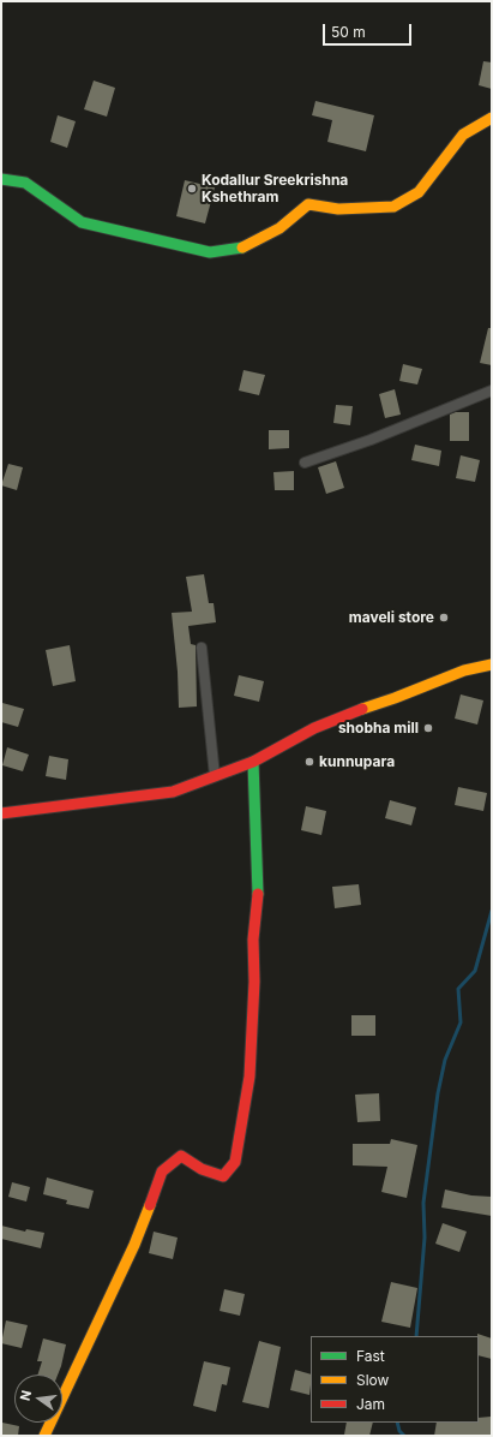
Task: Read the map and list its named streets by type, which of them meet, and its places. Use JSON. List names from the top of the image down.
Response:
{
  "places": [
    "Kodallur Sreekrishna Kshethram",
    "maveli store",
    "shobha mill",
    "kunnupara"
  ],
  "legend": ["Fast", "Slow", "Jam"],
  "scale_bar": "50 m",
  "north": "left"
}
